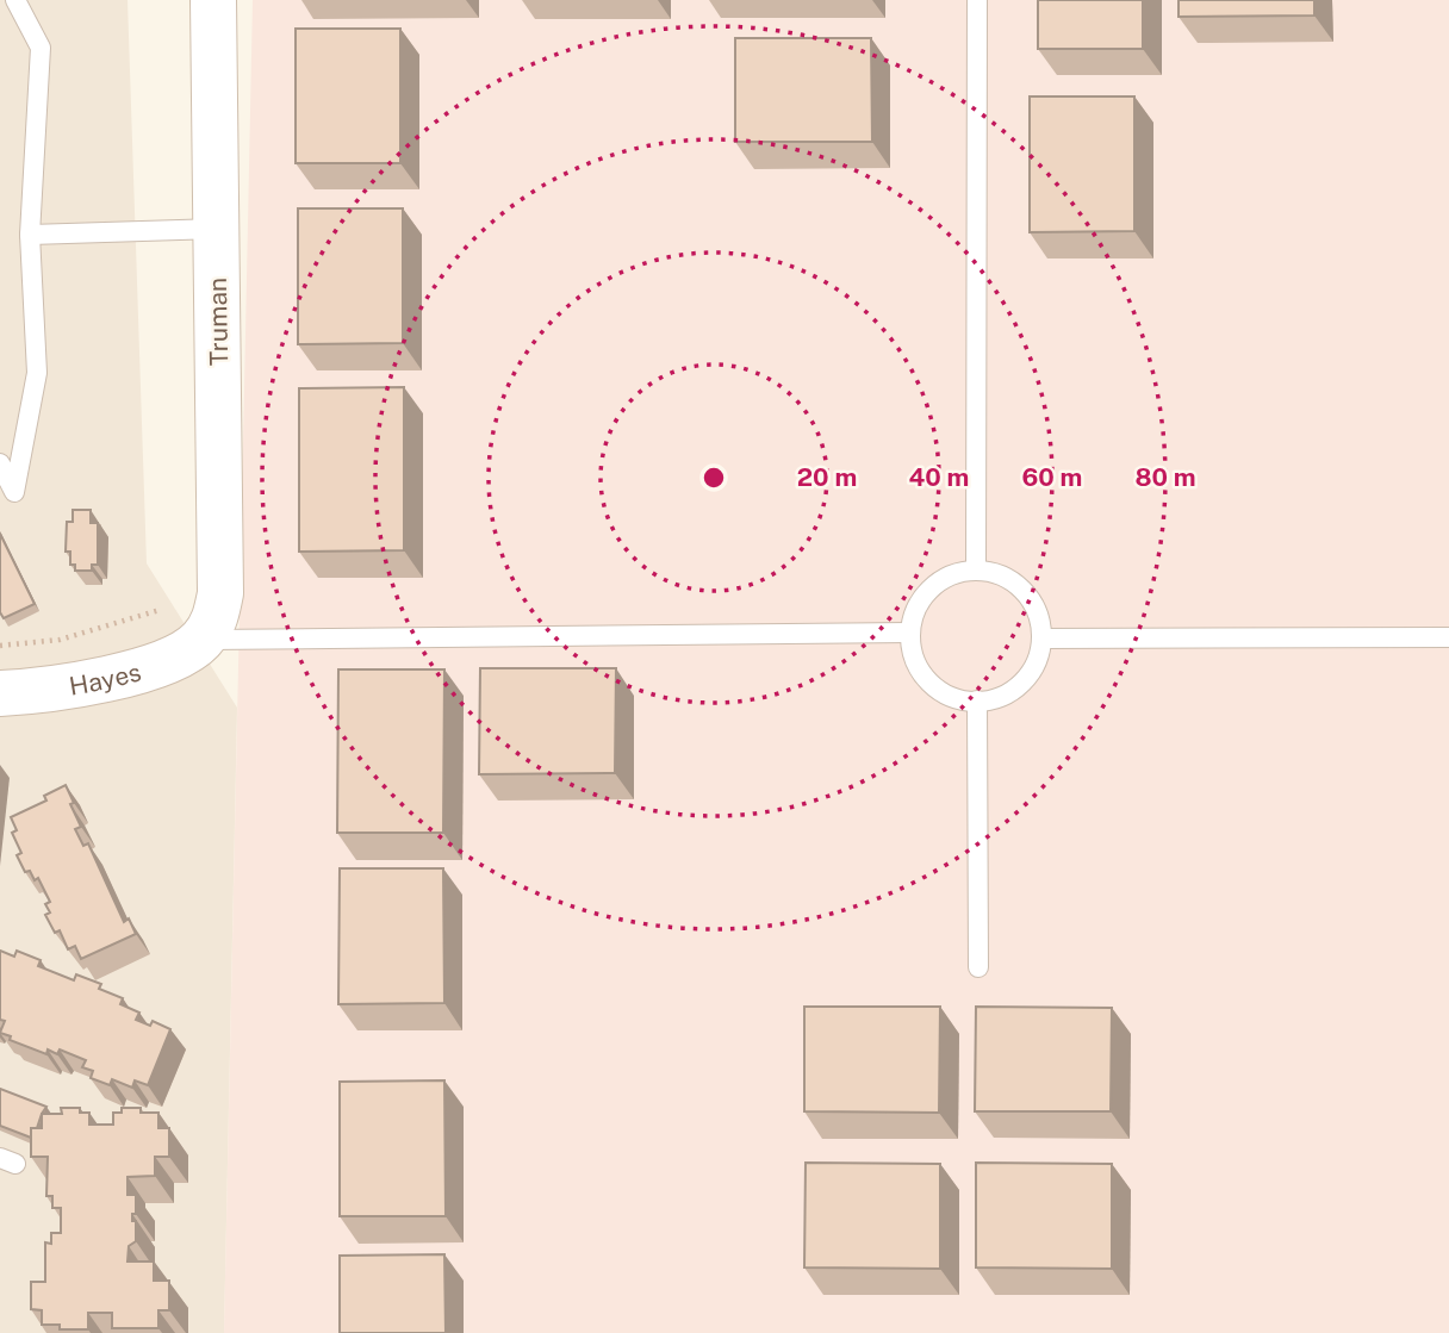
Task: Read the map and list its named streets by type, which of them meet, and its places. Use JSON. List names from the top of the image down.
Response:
{
  "streets": {
    "street": ["Truman", "Hayes"]
  },
  "crossings": [
    ["Truman", "Hayes"]
  ],
  "rings": [
    "20 m",
    "40 m",
    "60 m",
    "80 m"
  ]
}
